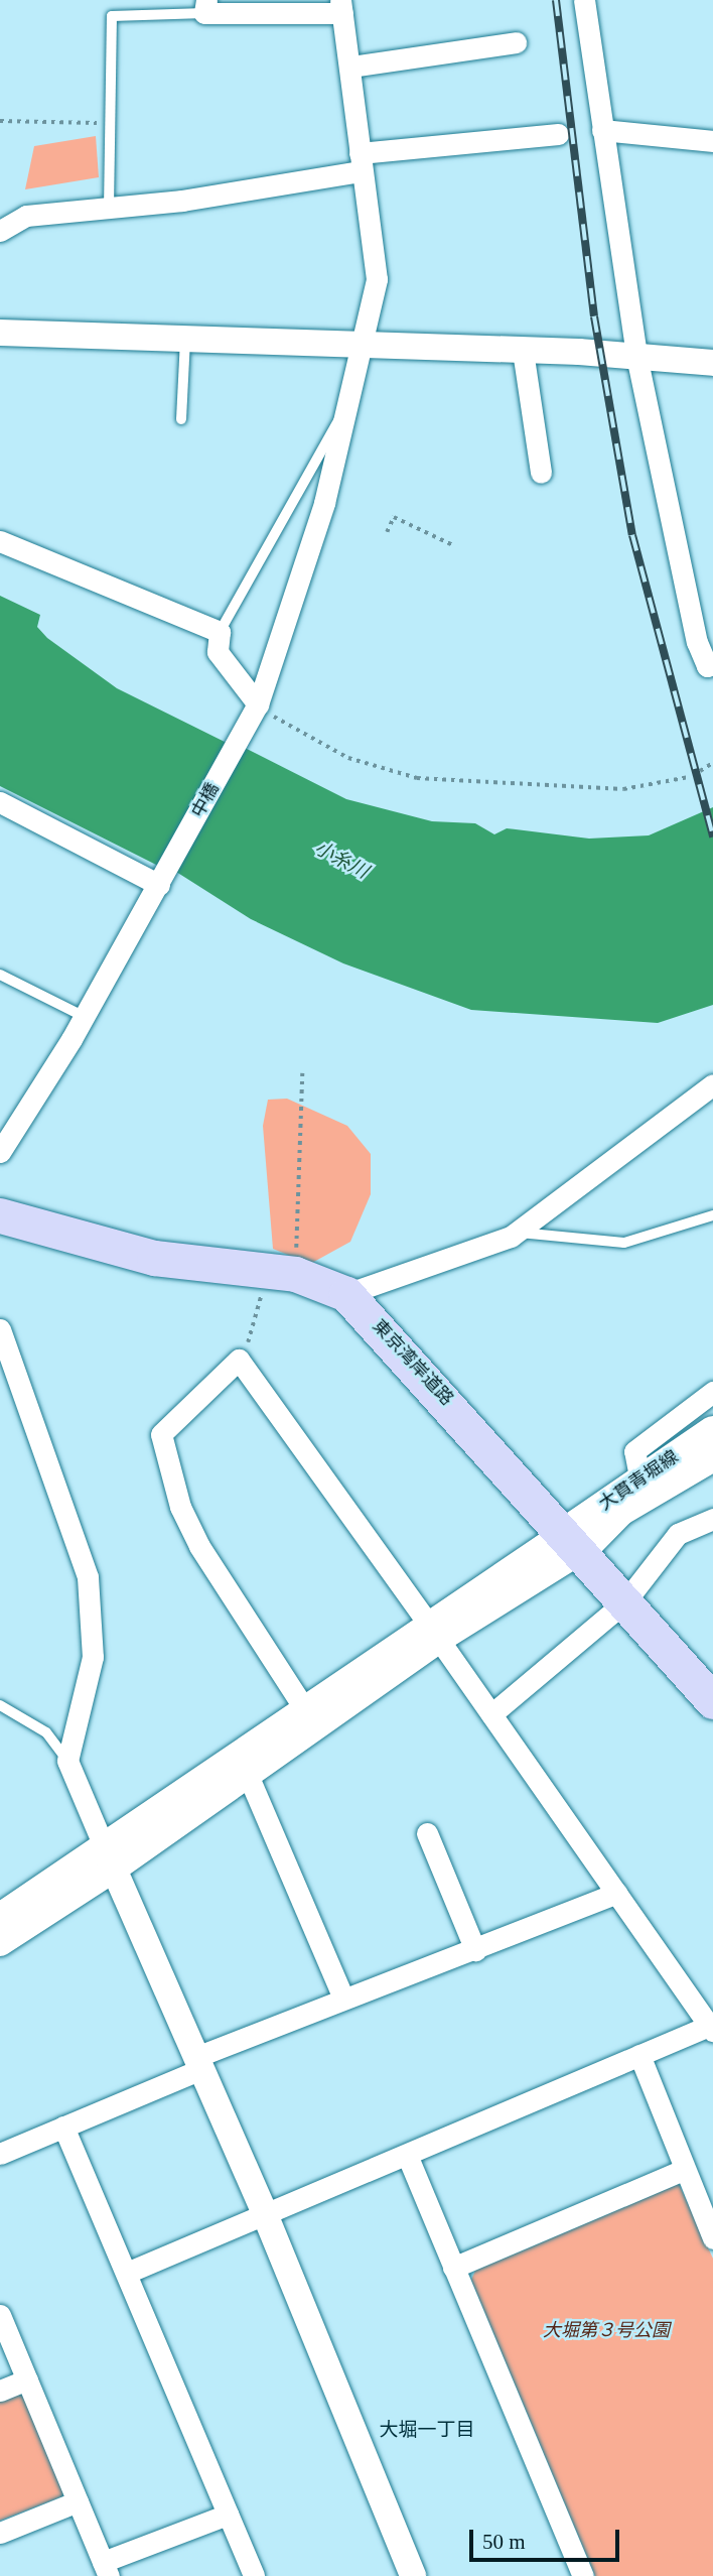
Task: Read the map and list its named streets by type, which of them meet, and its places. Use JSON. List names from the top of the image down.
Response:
{
  "streets": {
    "highway": ["東京湾岸道路"],
    "main road": ["大貫青堀線"],
    "street": ["中橋"]
  },
  "crossings": [
    ["東京湾岸道路", "大貫青堀線"]
  ],
  "districts": ["大堀一丁目"],
  "water": ["小糸川"],
  "parks": ["大堀第３号公園"],
  "scale_bar": "50 m"
}
